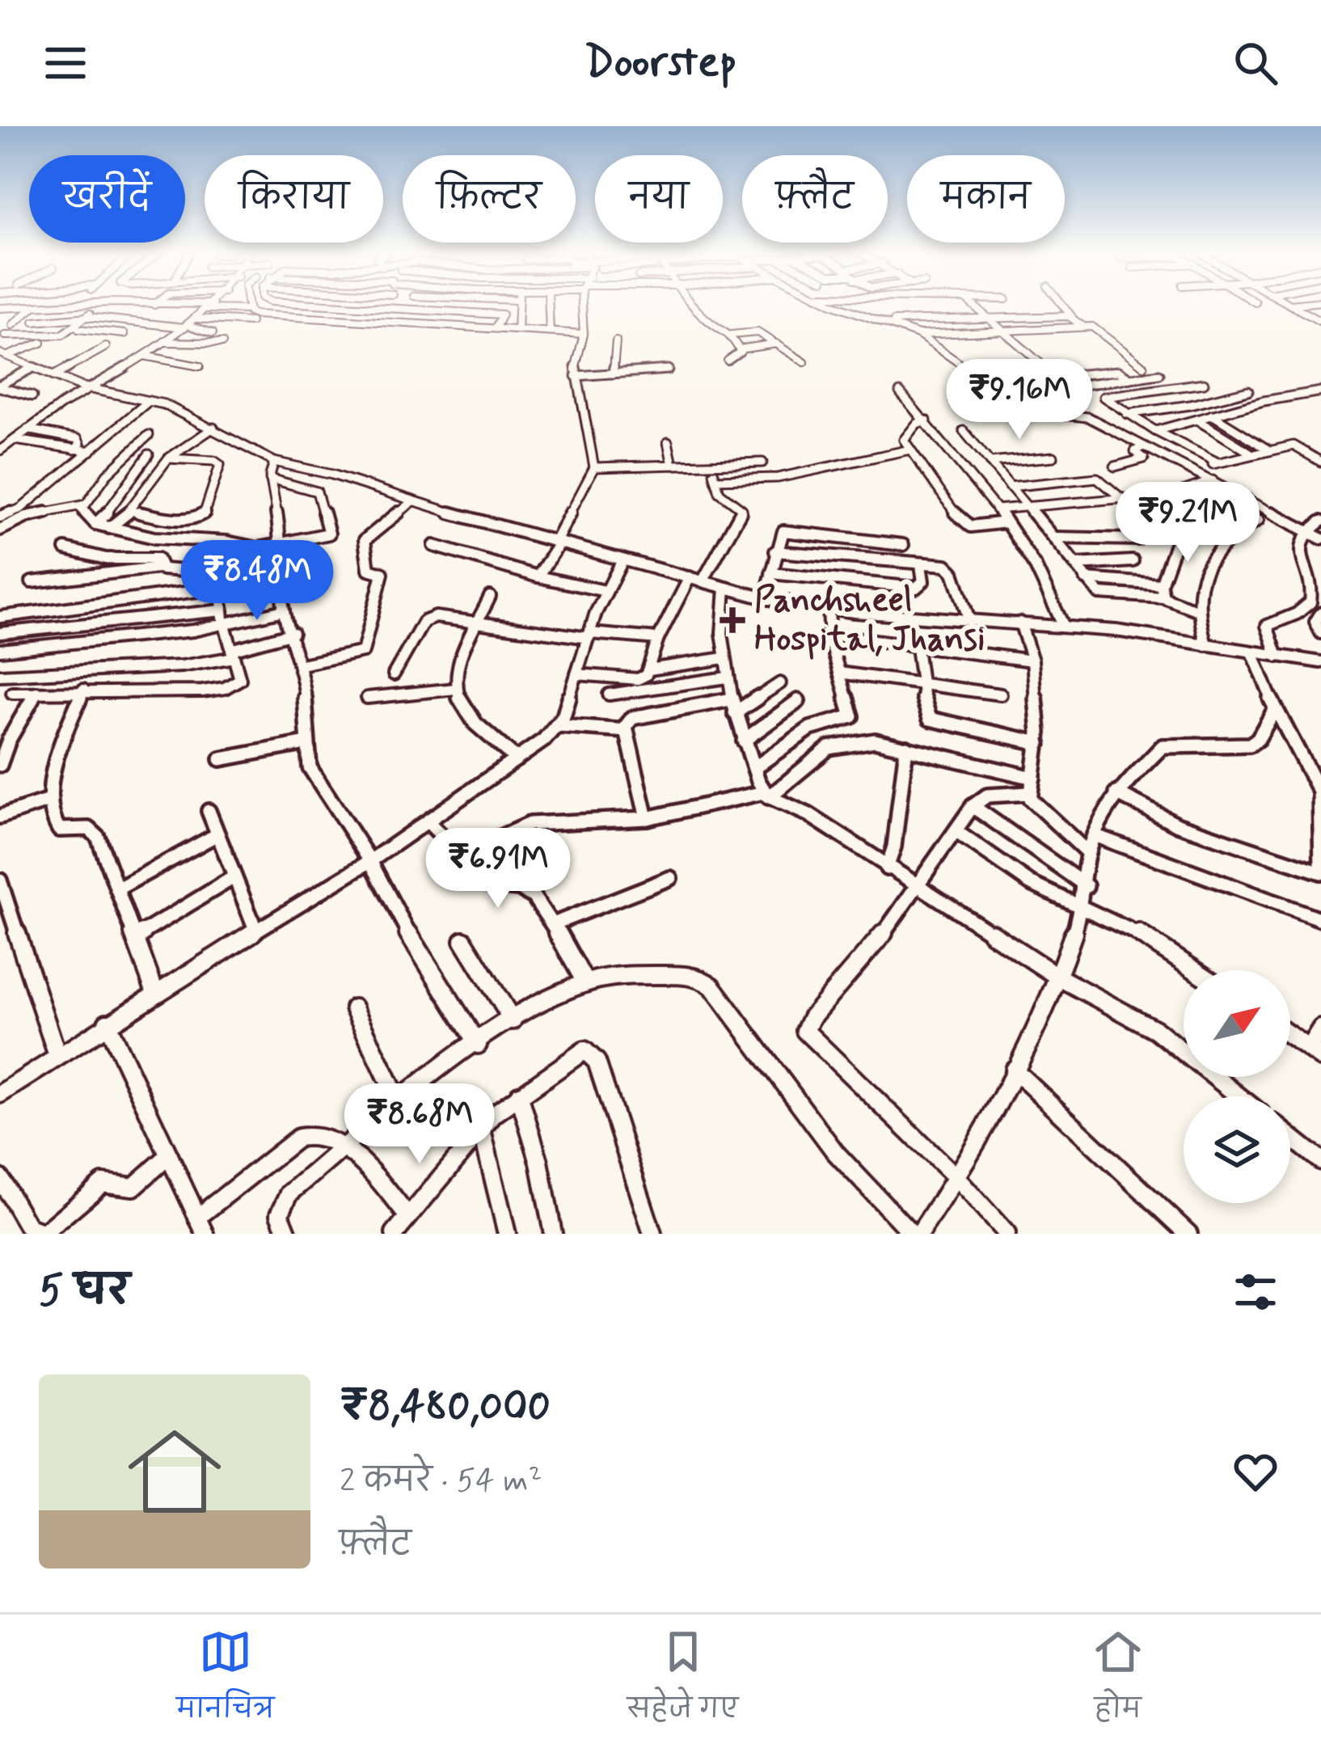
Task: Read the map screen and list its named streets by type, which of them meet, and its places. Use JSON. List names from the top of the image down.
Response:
{
  "places": {
    "health": ["Panchsheel Hospital, Jhansi"]
  },
  "north": "top right",
  "page": {
    "header": "Doorstep",
    "chip": [
      "खरीदें",
      "किराया",
      "फ़िल्टर",
      "नया",
      "फ़्लैट",
      "मकान"
    ],
    "price": [
      "₹9.16M",
      "₹9.21M",
      "₹8.48M",
      "₹6.91M",
      "₹8.68M"
    ],
    "heading": "5 घर",
    "list": [
      {
        "name": "₹8,480,000",
        "note": "2 कमरे · 54 m² · फ़्लैट"
      }
    ],
    "tabs": ["मानचित्र", "सहेजे गए", "होम"]
  }
}
